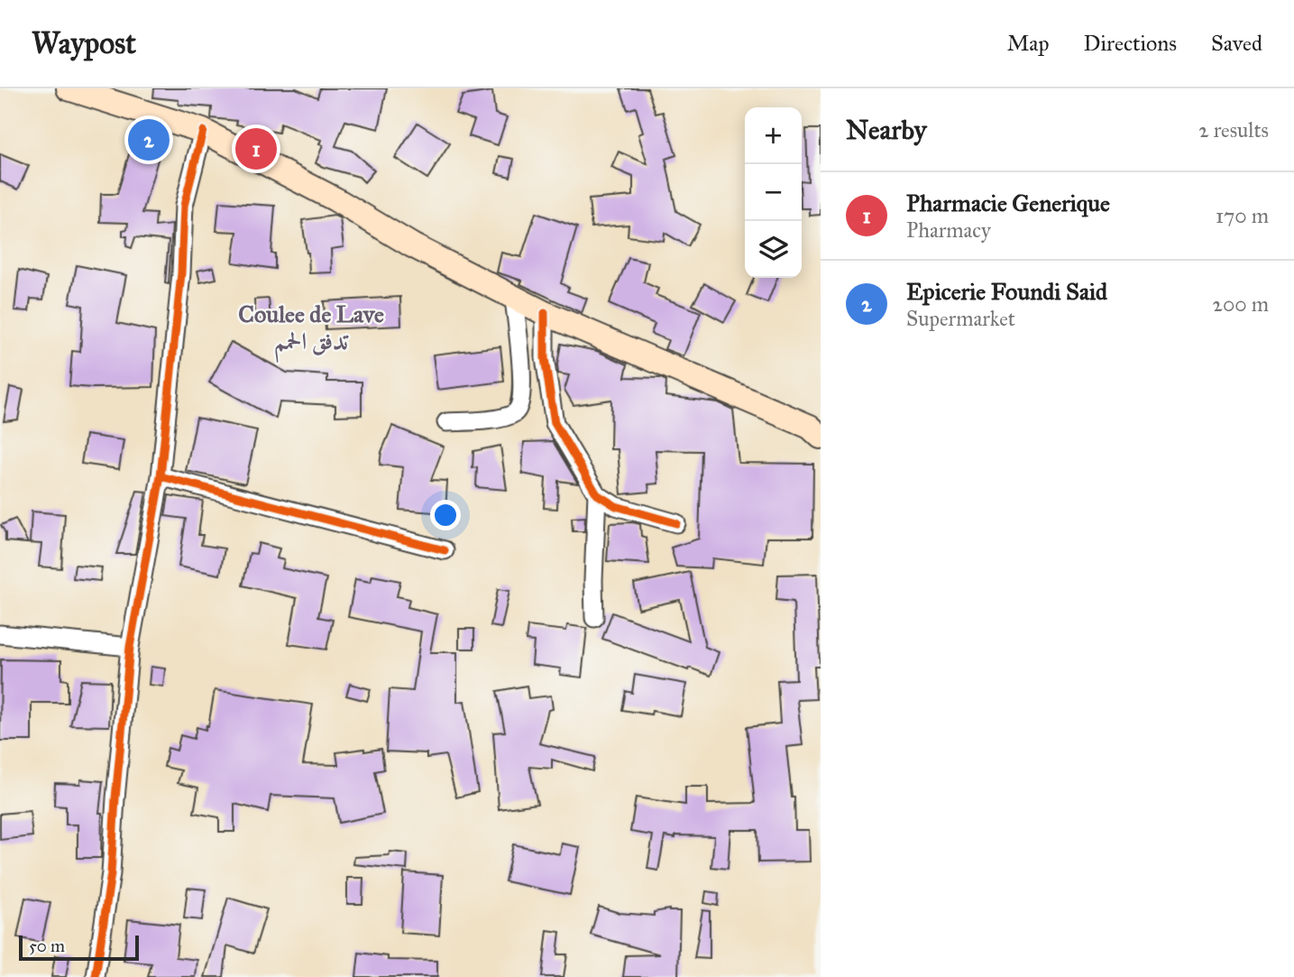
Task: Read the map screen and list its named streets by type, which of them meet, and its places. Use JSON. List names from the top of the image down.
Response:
{
  "districts": ["Coulee de Lave تدفق الحمم"],
  "scale_bar": "50 m",
  "page": {
    "header": "Waypost",
    "nav": ["Map", "Directions", "Saved"],
    "heading": ["Nearby", "2 results"],
    "map_buttons": ["+", "−"],
    "pins": ["2", "1"],
    "list": [
      {
        "mark": "1",
        "name": "Pharmacie Generique",
        "note": "Pharmacy",
        "value": "170 m"
      },
      {
        "mark": "2",
        "name": "Epicerie Foundi Said",
        "note": "Supermarket",
        "value": "200 m"
      }
    ],
    "scale": "50 m"
  }
}
